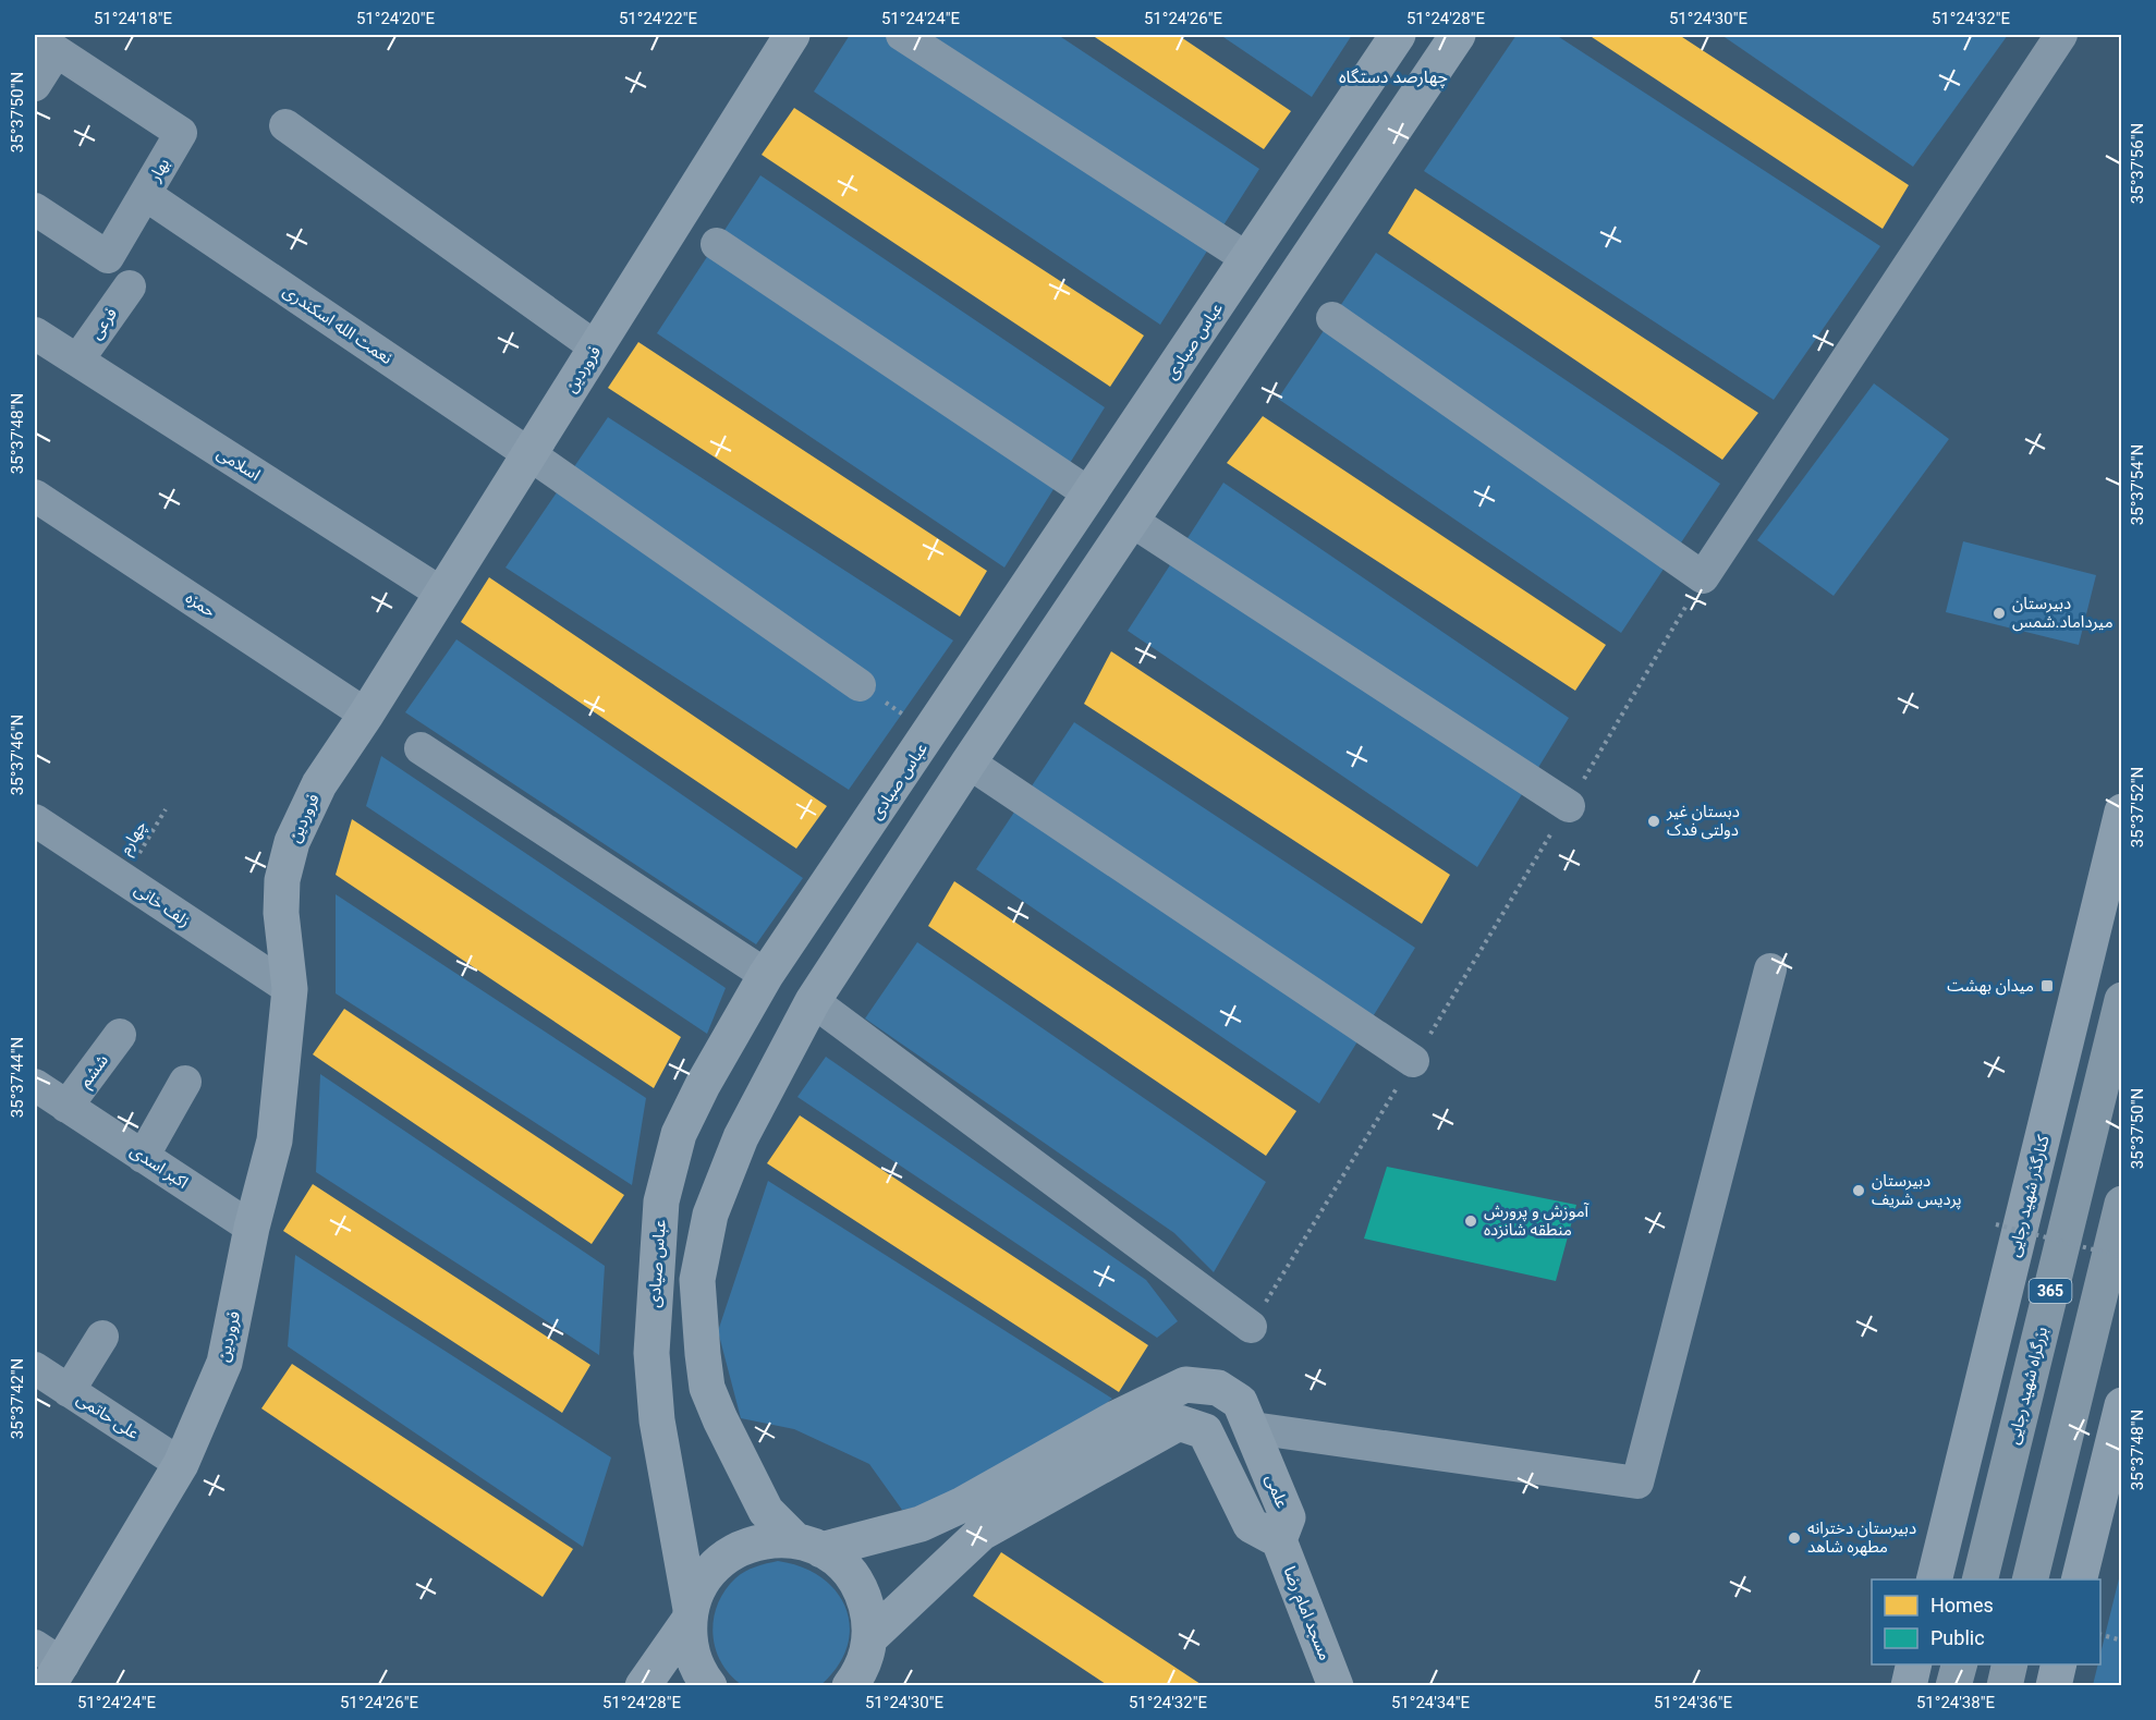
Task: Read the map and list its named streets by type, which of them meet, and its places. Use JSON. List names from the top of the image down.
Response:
{
  "streets": {
    "highway": ["365", "بزرگراه شهید رجایی"],
    "street": [
      "بهار",
      "فرعی",
      "نعمت الله اسکندری",
      "عباس صیادی",
      "فروردین",
      "اسلامی",
      "حمزه",
      "زلف خانی",
      "ششم",
      "اکبر اسدی",
      "کنارگذر شهید رجایی",
      "علی حاتمی",
      "علمی",
      "مسجد امام رضا"
    ],
    "path": ["چهارم"]
  },
  "crossings": [
    ["بهار", "نعمت الله اسکندری"],
    ["فرعی", "اسلامی"],
    ["نعمت الله اسکندری", "فروردین"],
    ["فروردین", "اسلامی"],
    ["فروردین", "حمزه"],
    ["فروردین", "زلف خانی"],
    ["فروردین", "اکبر اسدی"],
    ["فروردین", "علی حاتمی"],
    ["چهارم", "زلف خانی"],
    ["ششم", "اکبر اسدی"],
    ["علمی", "مسجد امام رضا"]
  ],
  "districts": ["چهارصد دستگاه"],
  "places": {
    "other": [
      "دبیرستان میرداماد.شمس",
      "دبستان غیر دولتی فدک",
      "دبیرستان پردیس شریف",
      "آموزش و پرورش منطقه شانزده",
      "دبیرستان دخترانه مطهره شاهد"
    ],
    "transit": ["میدان بهشت"]
  },
  "legend": ["Homes", "Public"],
  "coordinates": [
    "51°24'18\"E",
    "51°24'20\"E",
    "51°24'22\"E",
    "51°24'24\"E",
    "51°24'26\"E",
    "51°24'28\"E",
    "51°24'30\"E",
    "51°24'32\"E",
    "35°37'50\"N",
    "35°37'56\"N",
    "35°37'48\"N",
    "35°37'54\"N",
    "35°37'46\"N",
    "35°37'52\"N",
    "35°37'44\"N",
    "35°37'42\"N",
    "51°24'34\"E",
    "51°24'36\"E",
    "51°24'38\"E"
  ]
}
